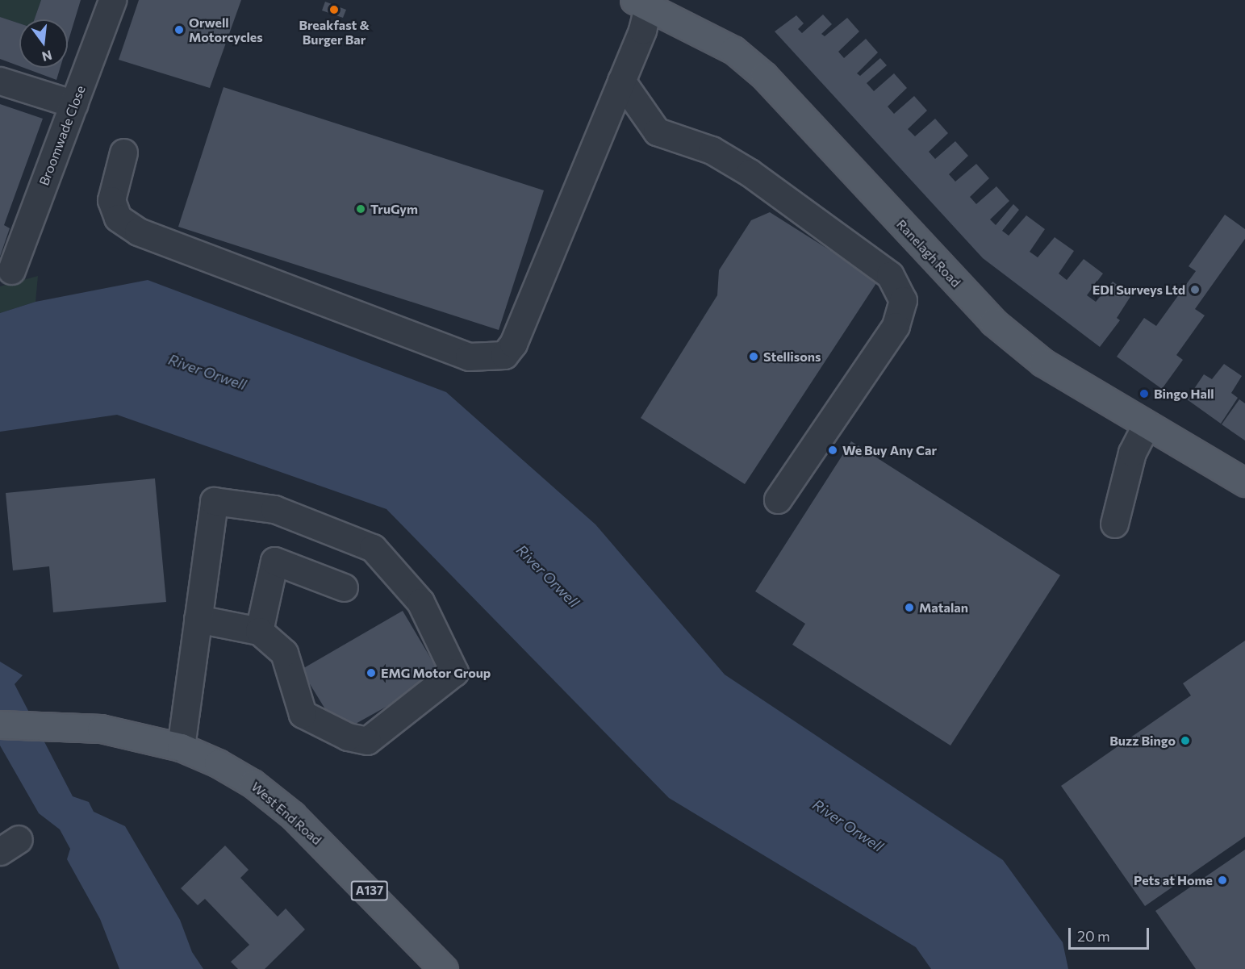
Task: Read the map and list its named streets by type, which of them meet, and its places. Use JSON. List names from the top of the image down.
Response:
{
  "streets": {
    "main road": ["Ranelagh Road", "West End Road", "A137"],
    "street": ["Broomwade Close"]
  },
  "water": ["River Orwell"],
  "places": [
    "Breakfast & Burger Bar",
    "Orwell Motorcycles",
    "TruGym",
    "EDI Surveys Ltd",
    "Stellisons",
    "Bingo Hall",
    "We Buy Any Car",
    "Matalan",
    "EMG Motor Group",
    "Buzz Bingo",
    "Pets at Home"
  ],
  "scale_bar": "20 m",
  "north": "bottom"
}
